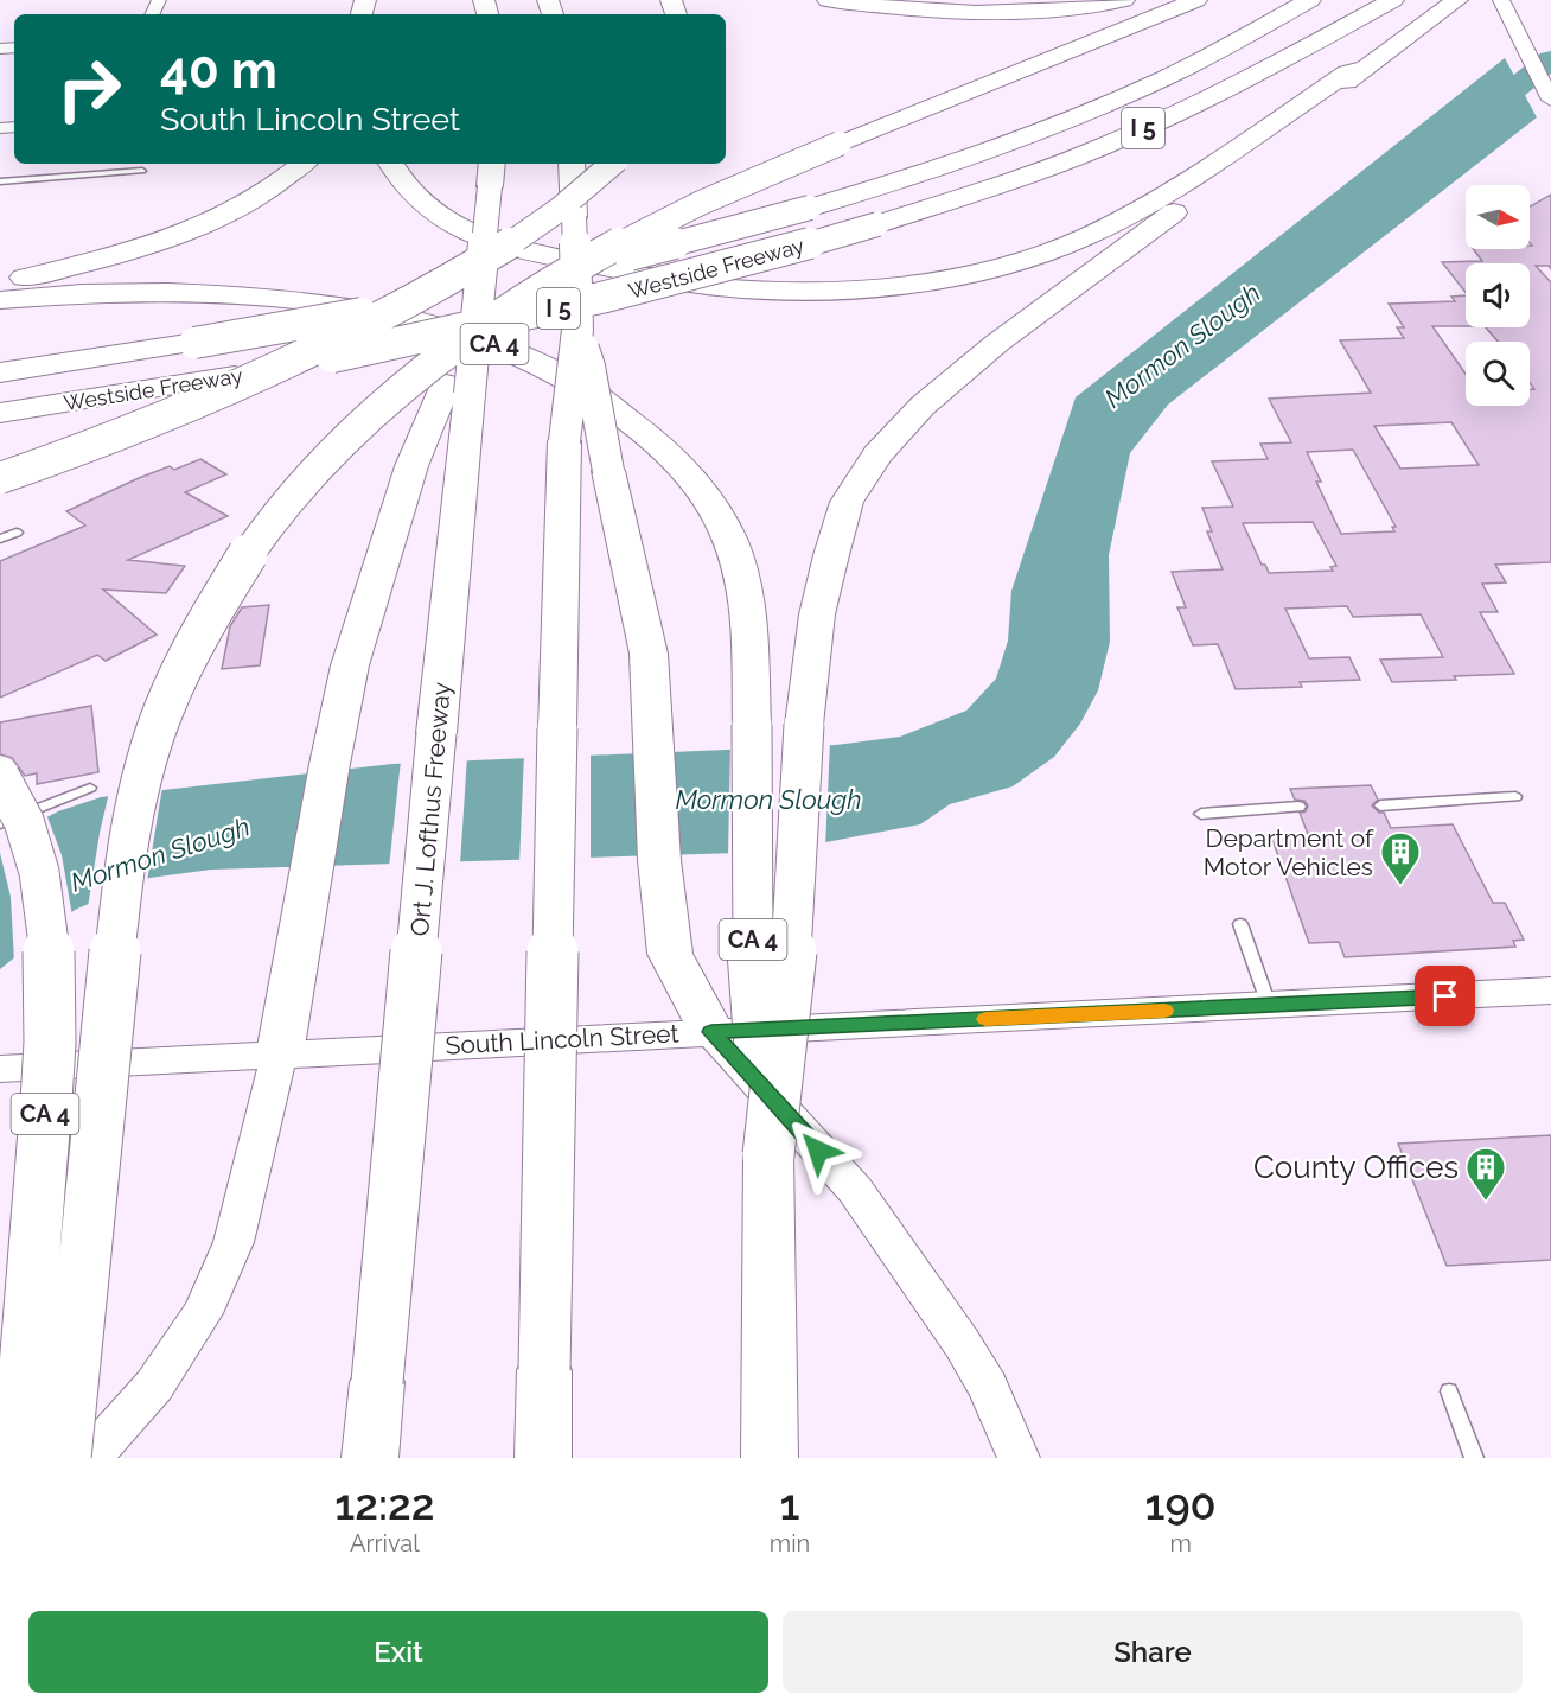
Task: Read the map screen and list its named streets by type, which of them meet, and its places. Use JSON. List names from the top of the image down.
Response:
{
  "streets": {
    "highway": [
      "I 5",
      "Westside Freeway",
      "CA 4",
      "Ort J. Lofthus Freeway"
    ],
    "street": ["South Lincoln Street"]
  },
  "water": ["Mormon Slough"],
  "places": {
    "building": ["Department of Motor Vehicles", "County Offices"]
  },
  "north": "right",
  "page": {
    "turn": ["40 m", "South Lincoln Street"],
    "eta": [
      "12:22",
      "Arrival",
      "1",
      "min",
      "190",
      "m"
    ],
    "buttons": ["Exit", "Share"]
  }
}
